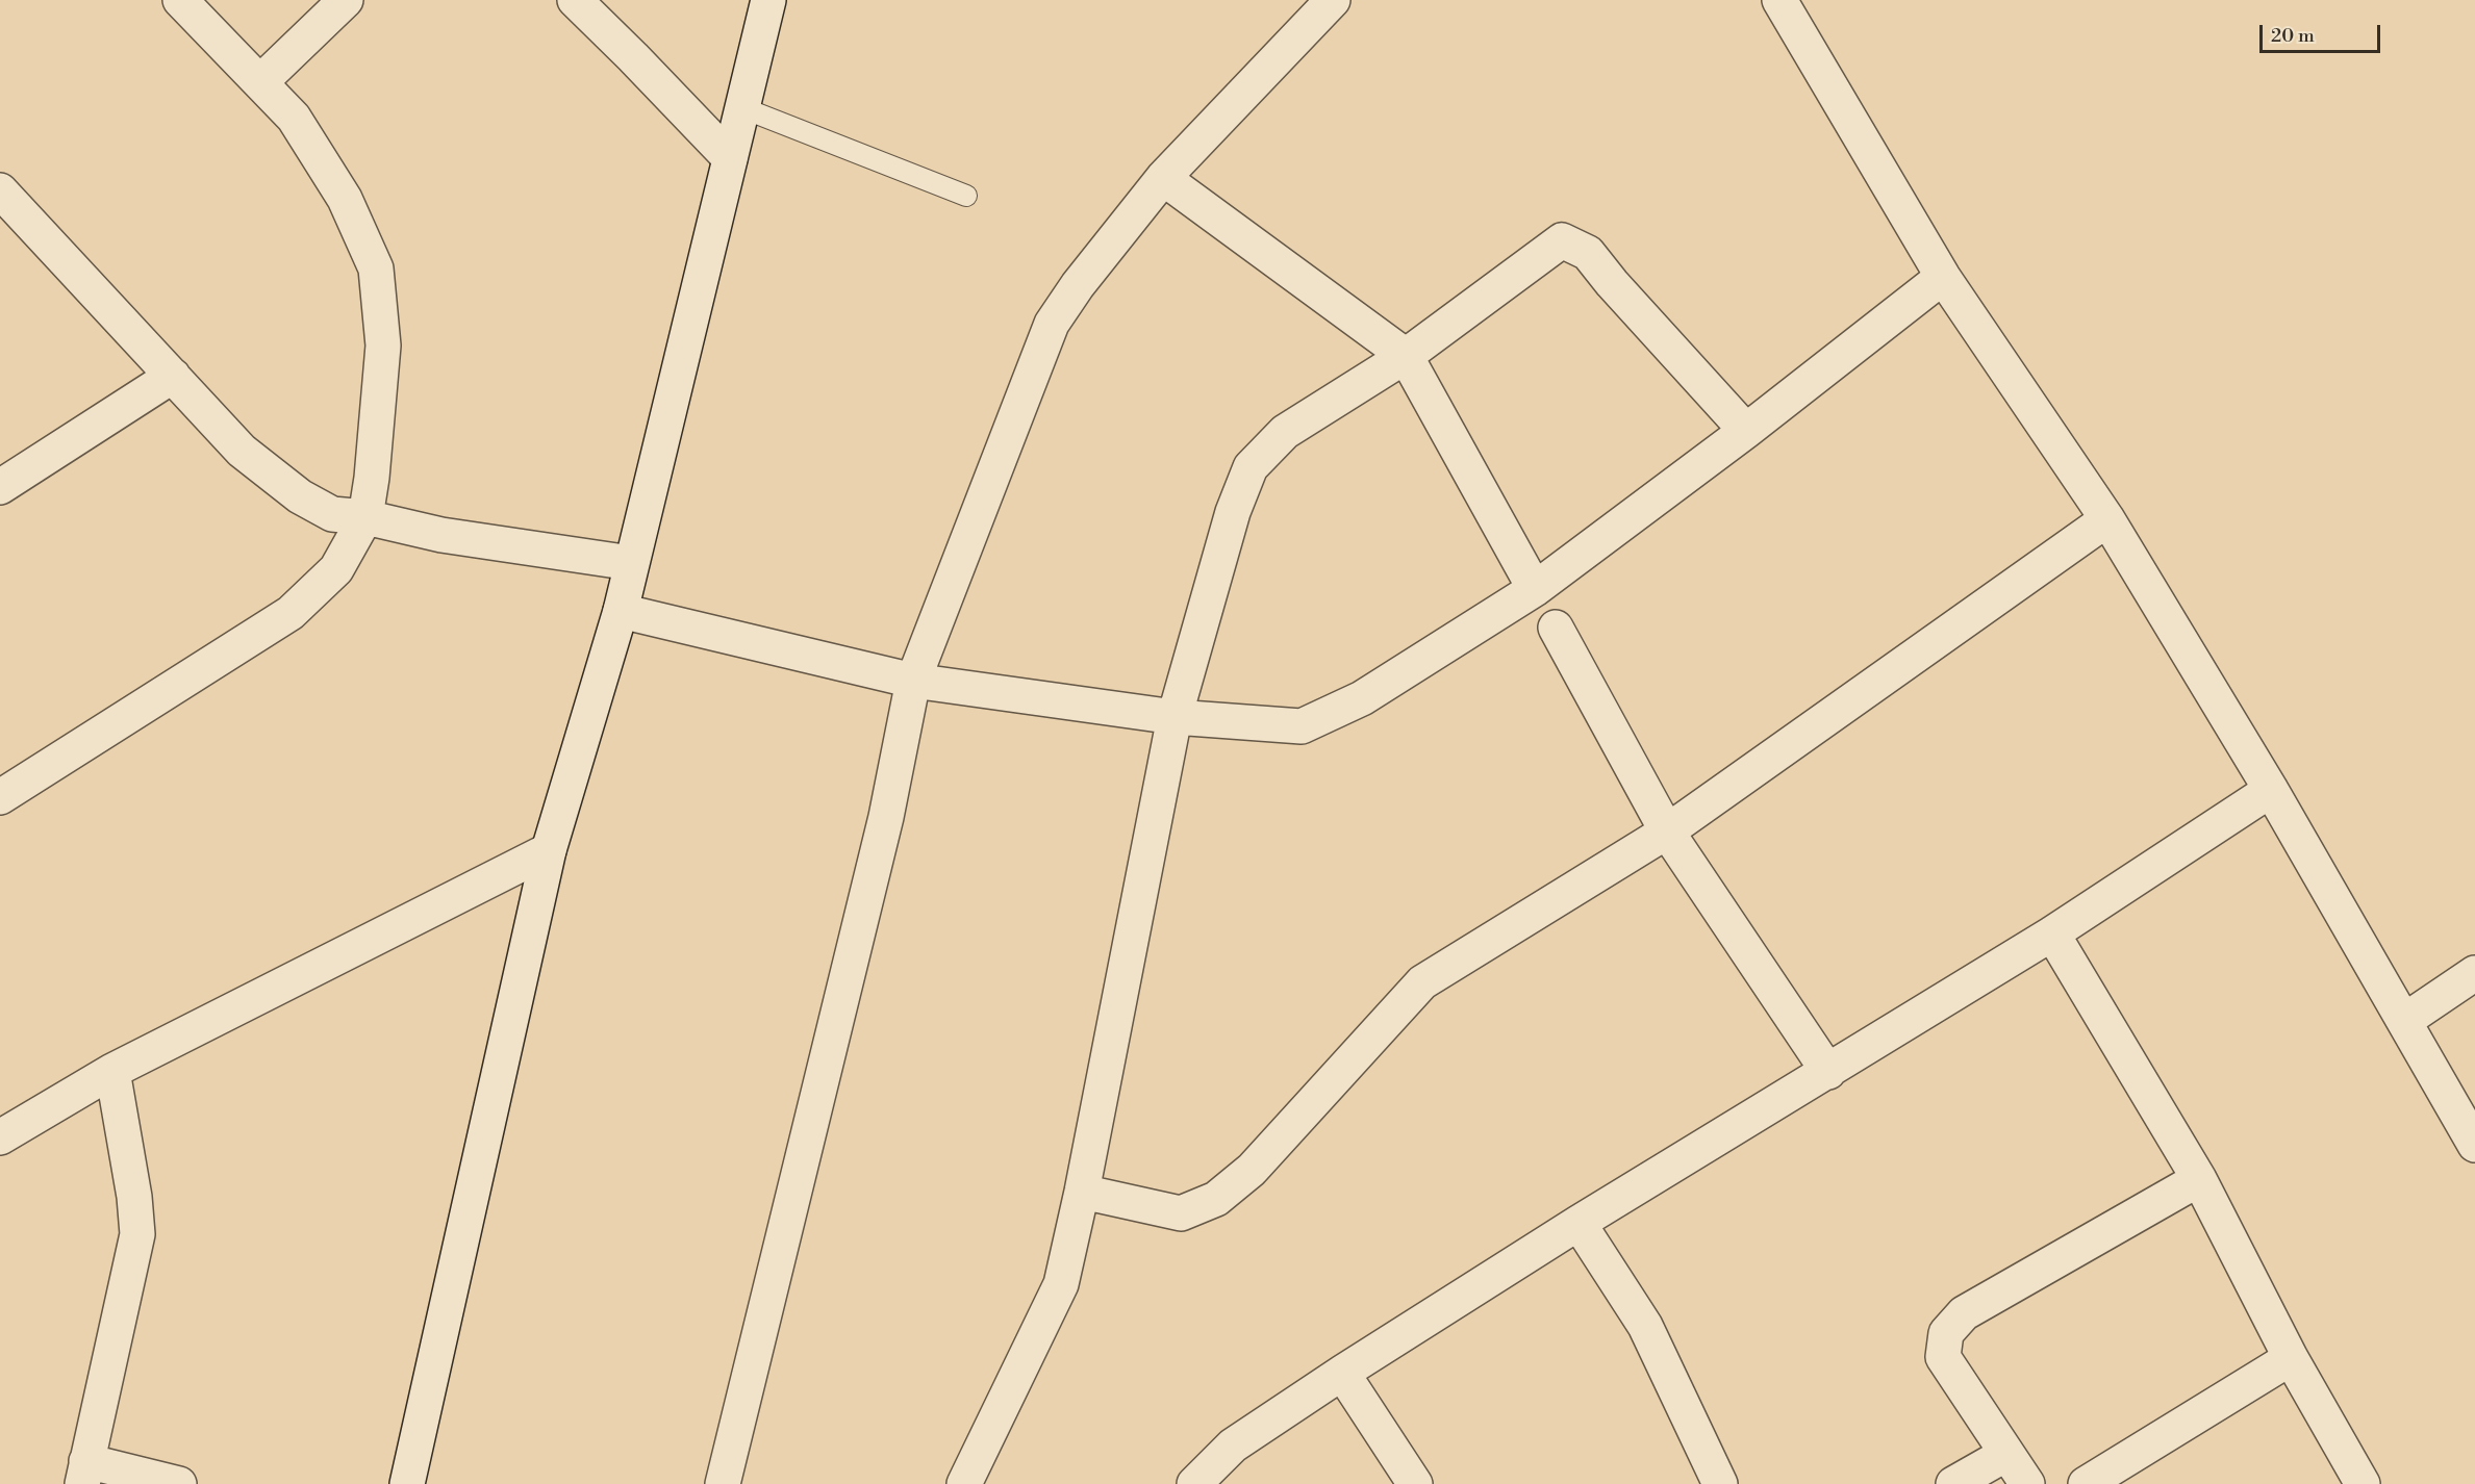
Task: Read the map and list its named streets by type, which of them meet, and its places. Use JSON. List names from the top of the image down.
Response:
{
  "scale_bar": "20 m"
}
